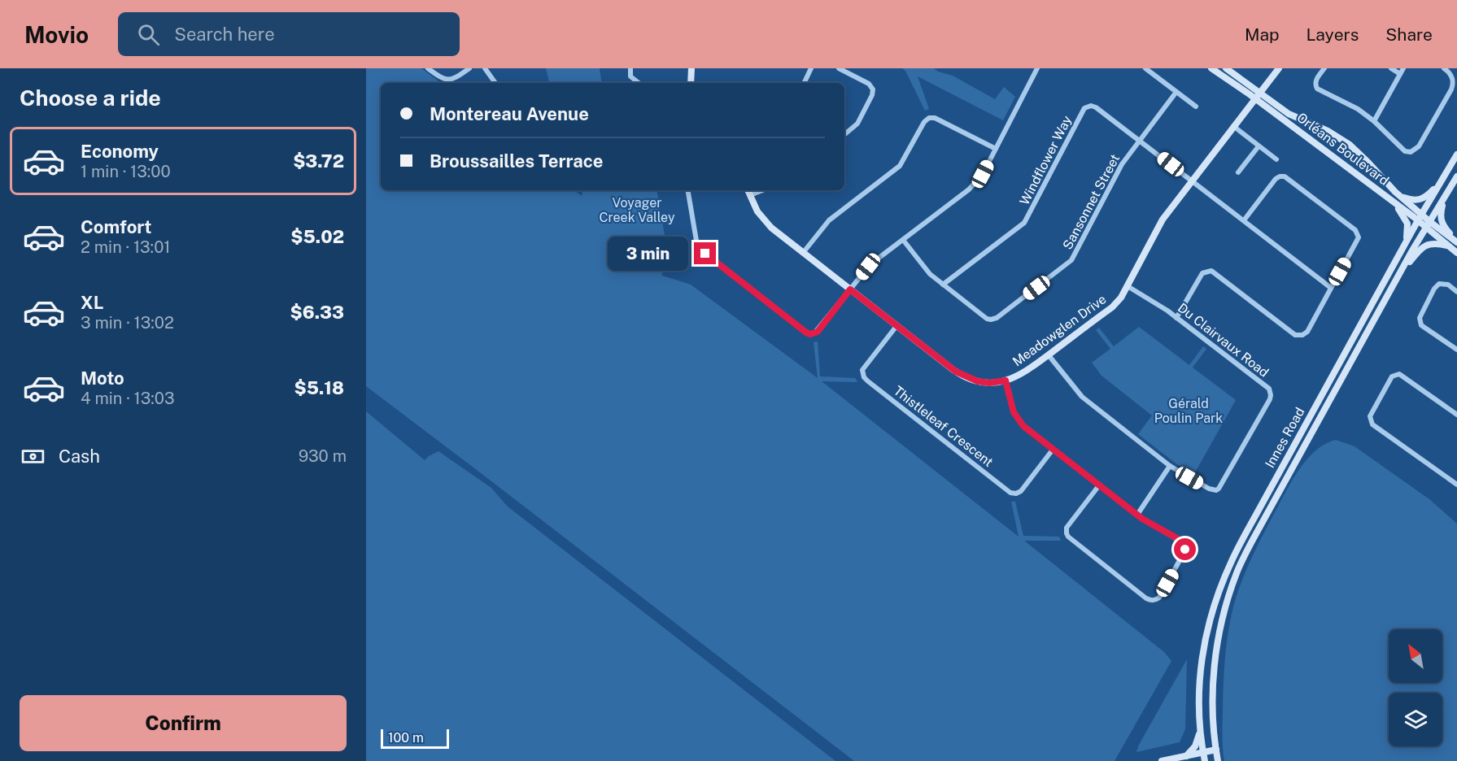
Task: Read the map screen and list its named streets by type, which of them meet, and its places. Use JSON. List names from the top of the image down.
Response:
{
  "streets": {
    "main road": ["Orléans Boulevard", "Meadowglen Drive", "Innes Road"],
    "street": [
      "Windflower Way",
      "Sansonnet Street",
      "Du Clairvaux Road",
      "Thistleleaf Crescent"
    ]
  },
  "crossings": [
    ["Orléans Boulevard", "Meadowglen Drive"],
    ["Orléans Boulevard", "Innes Road"],
    ["Windflower Way", "Sansonnet Street"],
    ["Windflower Way", "Meadowglen Drive"],
    ["Meadowglen Drive", "Du Clairvaux Road"],
    ["Meadowglen Drive", "Thistleleaf Crescent"]
  ],
  "parks": ["Voyager Creek Valley", "Gérald Poulin Park"],
  "scale_bar": "100 m",
  "north": "top left",
  "page": {
    "header": "Movio",
    "search": "Search here",
    "nav": ["Map", "Layers", "Share"],
    "heading": "Choose a ride",
    "banner": ["Montereau Avenue", "Broussailles Terrace"],
    "list": [
      {
        "name": "Economy",
        "note": "1 min · 13:00",
        "value": "$3.72"
      },
      {
        "name": "Comfort",
        "note": "2 min · 13:01",
        "value": "$5.02"
      },
      {
        "name": "XL",
        "note": "3 min · 13:02",
        "value": "$6.33"
      },
      {
        "name": "Moto",
        "note": "4 min · 13:03",
        "value": "$5.18"
      }
    ],
    "bubble": "3 min",
    "pay": ["Cash", "930 m"],
    "buttons": "Confirm",
    "scale": "100 m"
  }
}
